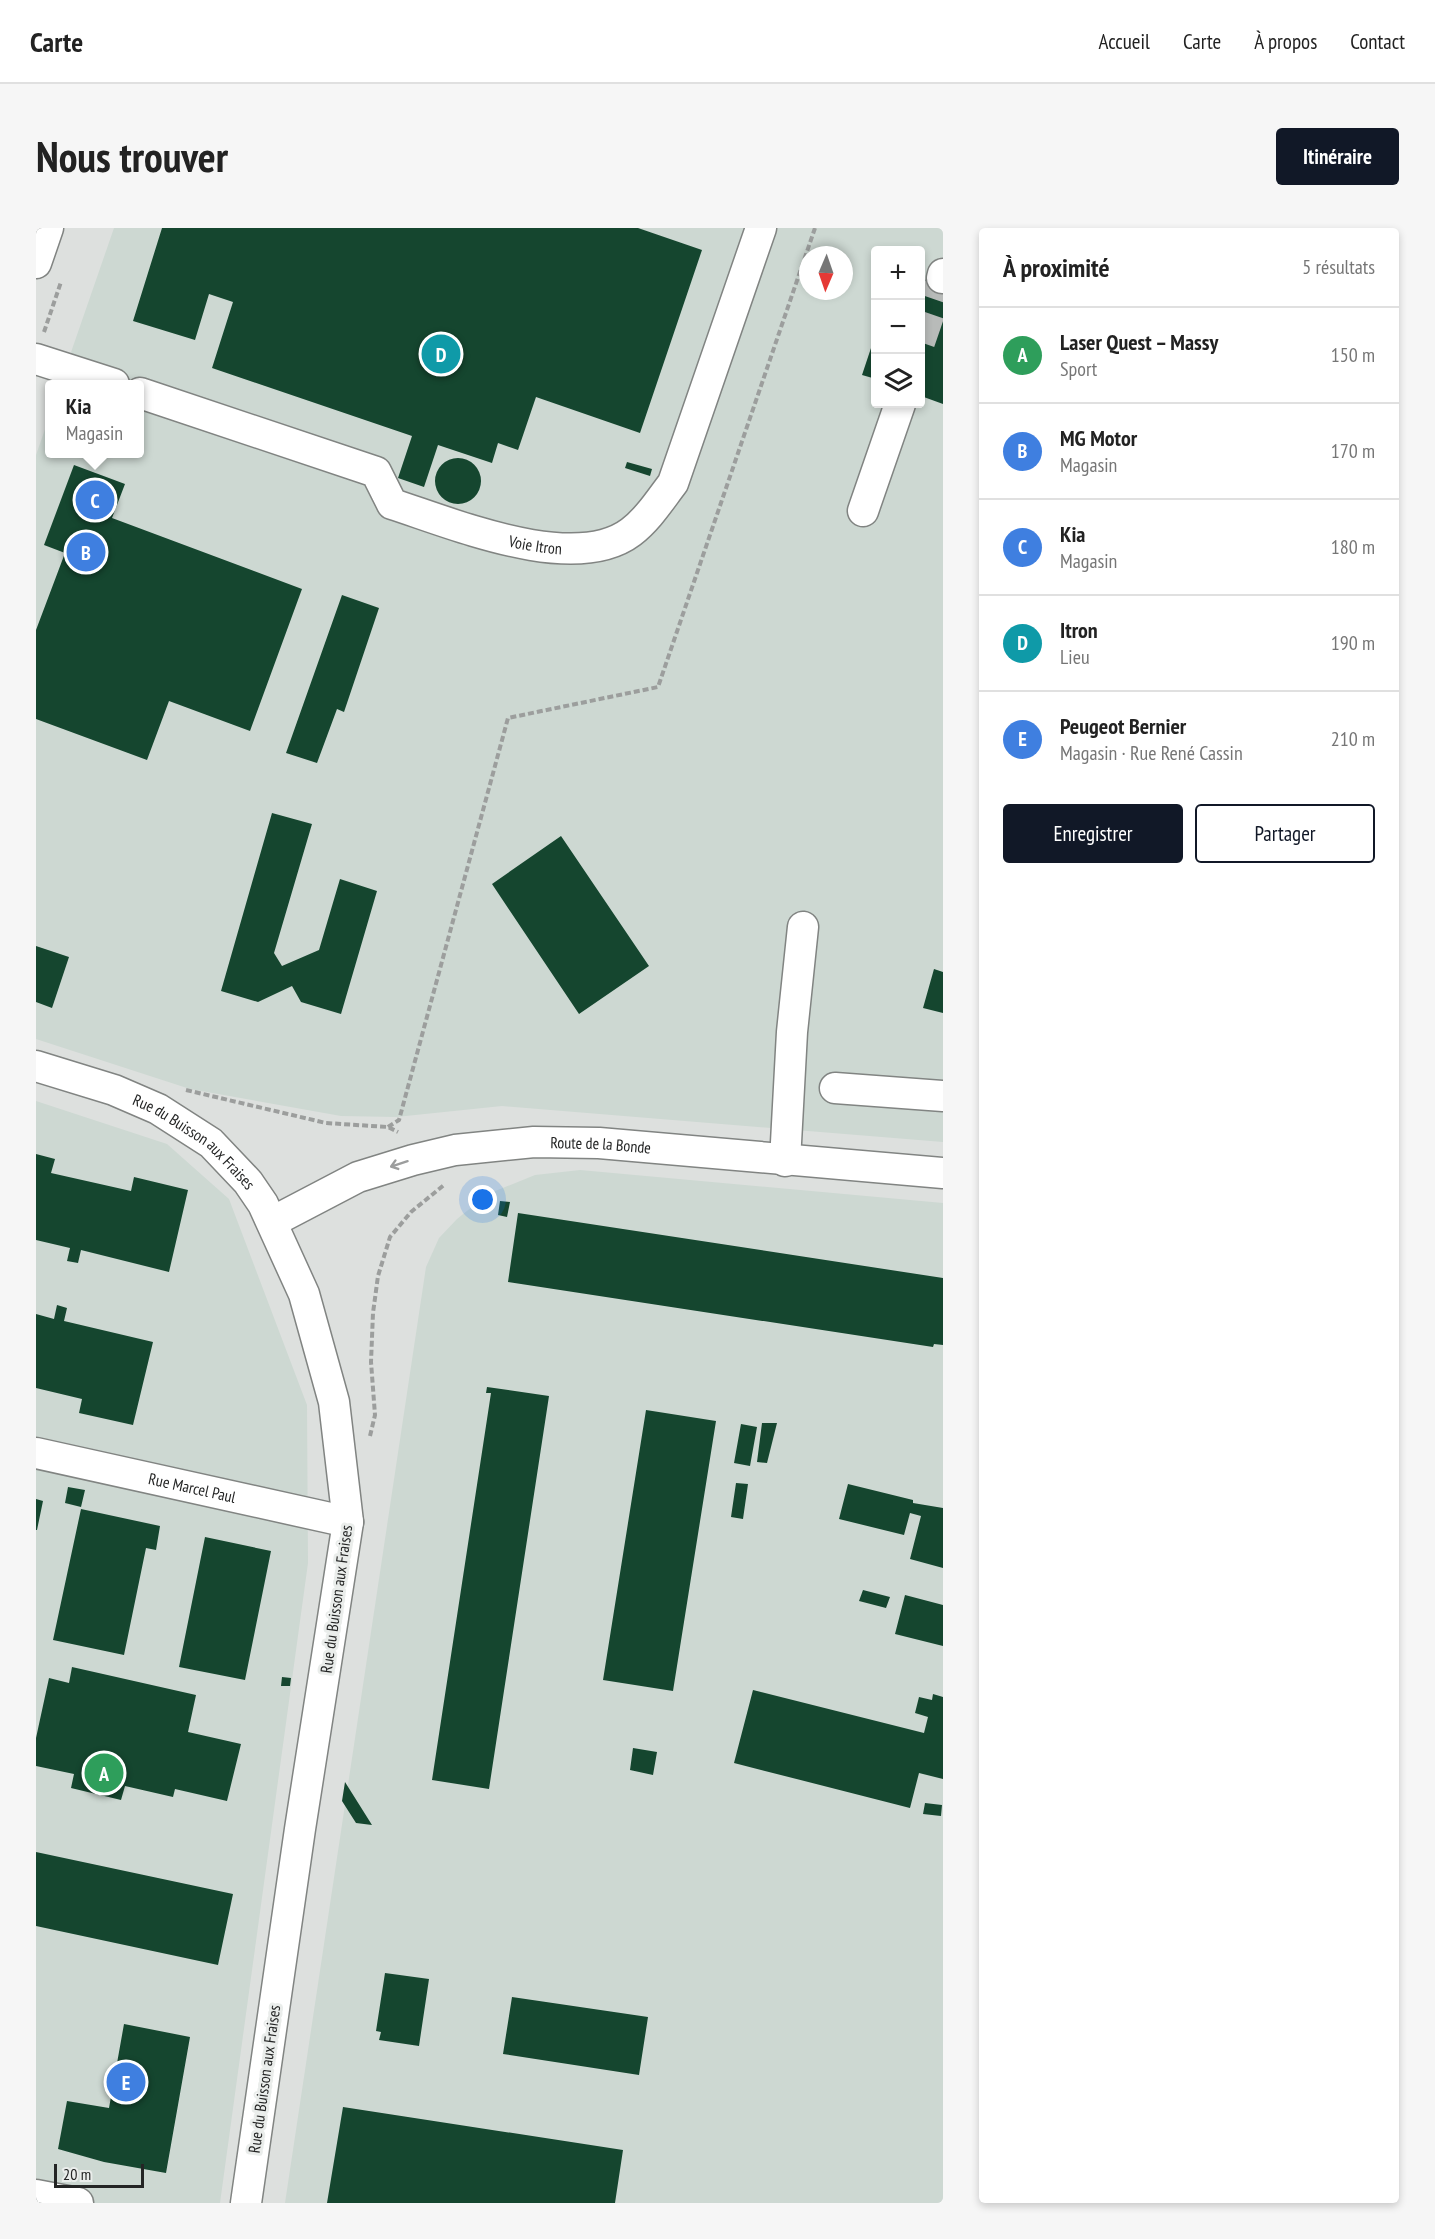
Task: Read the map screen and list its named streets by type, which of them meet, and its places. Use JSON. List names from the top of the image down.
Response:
{
  "streets": {
    "street": [
      "Voie Itron",
      "Rue du Buisson aux Fraises",
      "Route de la Bonde",
      "Rue Marcel Paul"
    ]
  },
  "crossings": [
    ["Rue du Buisson aux Fraises", "Route de la Bonde"],
    ["Rue du Buisson aux Fraises", "Rue Marcel Paul"]
  ],
  "one_way": ["Route de la Bonde"],
  "scale_bar": "20 m",
  "north": "bottom",
  "page": {
    "header": "Carte",
    "nav": [
      "Accueil",
      "Carte",
      "À propos",
      "Contact"
    ],
    "buttons": [
      "Itinéraire",
      ["Enregistrer", "Partager"]
    ],
    "title": "Nous trouver",
    "heading": ["À proximité", "5 résultats"],
    "map_buttons": ["+", "−"],
    "list": [
      {
        "mark": "A",
        "name": "Laser Quest – Massy",
        "note": "Sport",
        "value": "150 m"
      },
      {
        "mark": "B",
        "name": "MG Motor",
        "note": "Magasin",
        "value": "170 m"
      },
      {
        "mark": "C",
        "name": "Kia",
        "note": "Magasin",
        "value": "180 m"
      },
      {
        "mark": "D",
        "name": "Itron",
        "note": "Lieu",
        "value": "190 m"
      },
      {
        "mark": "E",
        "name": "Peugeot Bernier",
        "note": "Magasin · Rue René Cassin",
        "value": "210 m"
      }
    ],
    "pins": [
      "D",
      "C",
      "B",
      "A",
      "E"
    ],
    "popup": ["Kia", "Magasin"],
    "scale": "20 m"
  }
}
